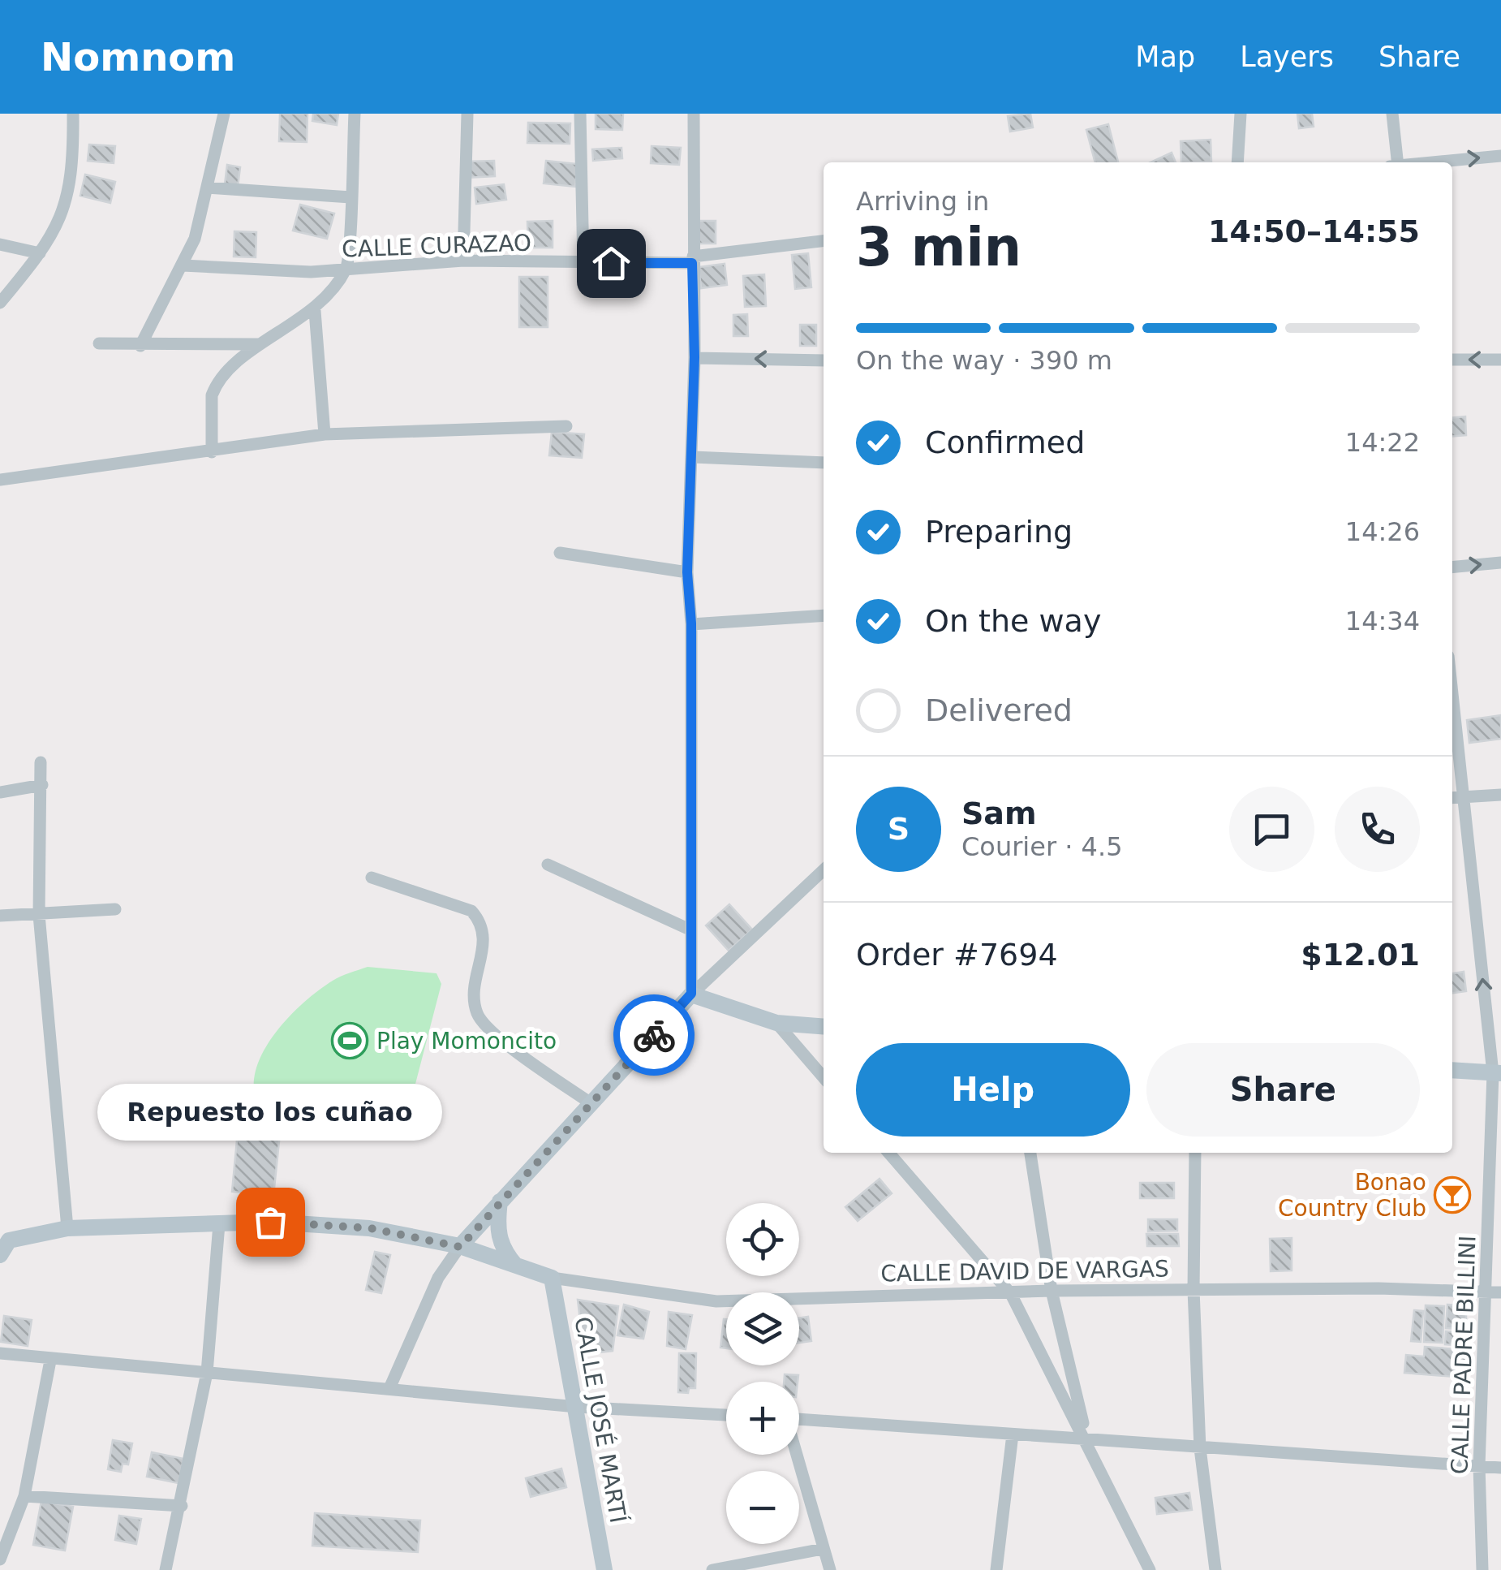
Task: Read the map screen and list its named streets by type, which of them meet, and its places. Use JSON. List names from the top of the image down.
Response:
{
  "streets": {
    "main road": ["CALLE JOSÉ MARTÍ"],
    "street": ["CALLE CURAZAO", "CALLE DAVID DE VARGAS", "CALLE PADRE BILLINI"]
  },
  "crossings": [
    ["CALLE DAVID DE VARGAS", "CALLE PADRE BILLINI"],
    ["CALLE DAVID DE VARGAS", "CALLE JOSÉ MARTÍ"]
  ],
  "places": {
    "sports": ["Play Momoncito"],
    "bar": ["Bonao Country Club"],
    "other": ["Repuesto los cuñao"]
  },
  "page": {
    "header": "Nomnom",
    "nav": ["Map", "Layers", "Share"],
    "heading": ["3 min", "Arriving in", "14:50–14:55"],
    "panel": [
      "Sam",
      "Courier · 4.5",
      "Order #7694",
      "$12.01"
    ],
    "bar": "On the way · 390 m",
    "list": [
      ["Confirmed", "14:22"],
      ["Preparing", "14:26"],
      ["On the way", "14:34"],
      "Delivered"
    ],
    "round": "S",
    "buttons": ["Help", "Share"],
    "bubble": "Repuesto los cuñao",
    "map_buttons": ["+", "−"]
  }
}
